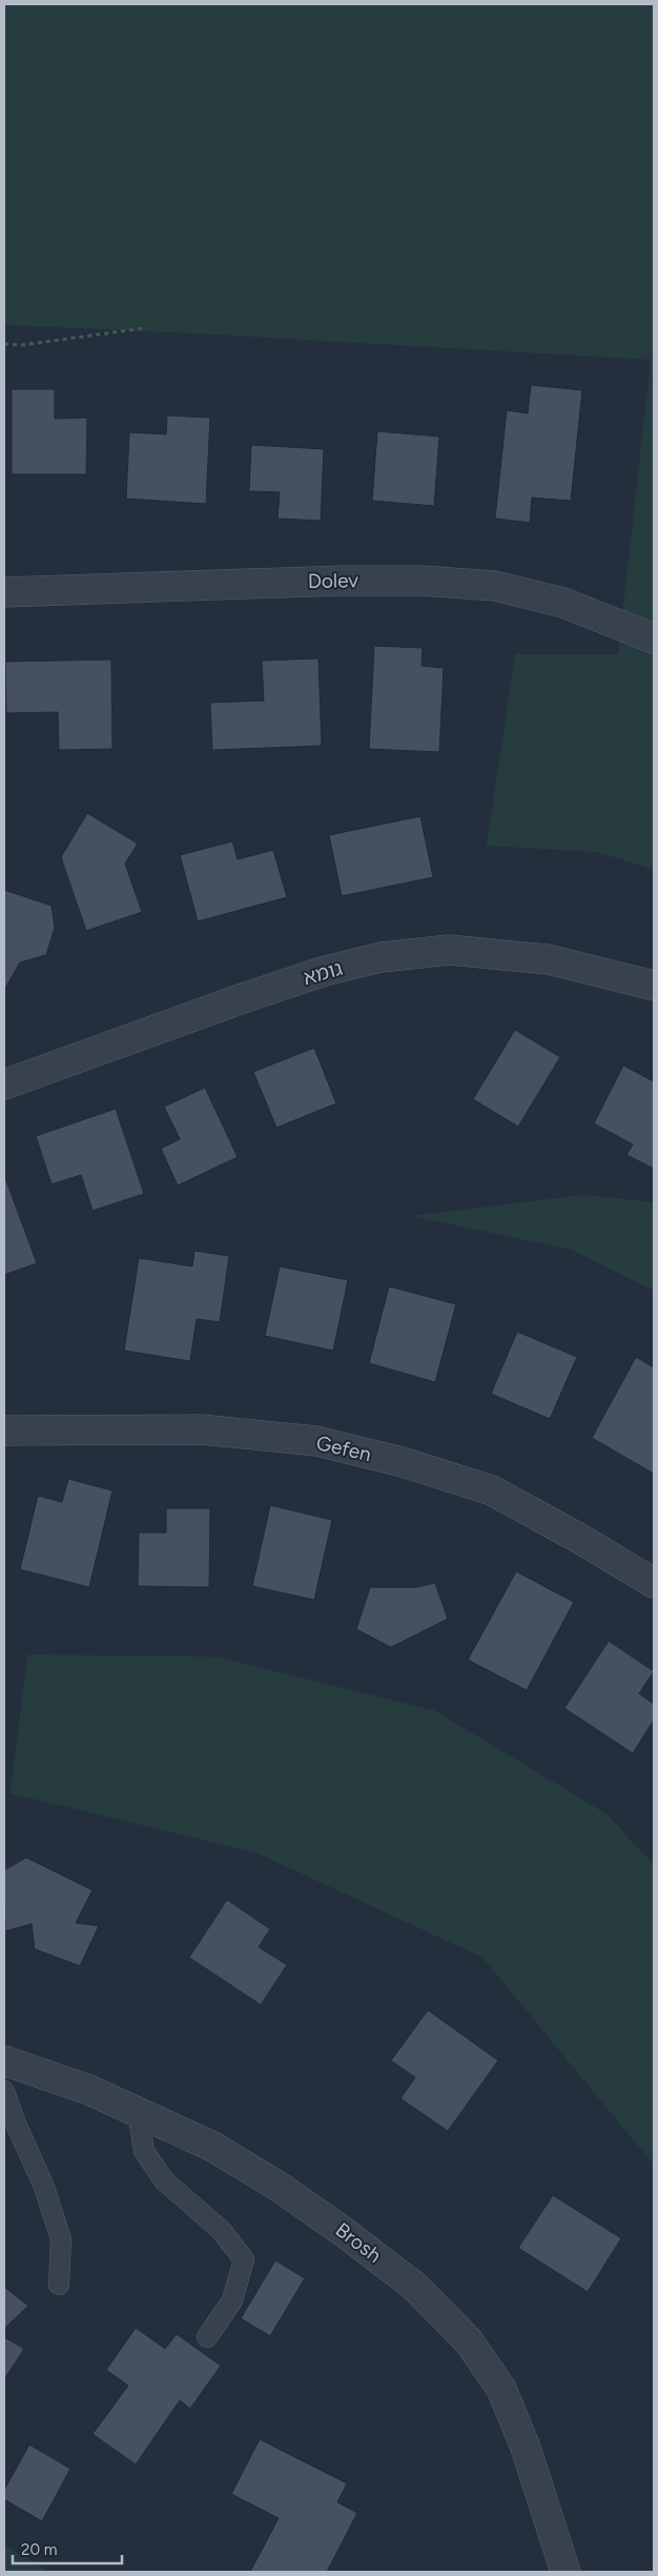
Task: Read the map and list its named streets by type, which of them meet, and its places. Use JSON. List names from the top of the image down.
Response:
{
  "streets": {
    "street": [
      "Dolev",
      "גומא",
      "Gefen",
      "Brosh"
    ]
  },
  "scale_bar": "20 m"
}
